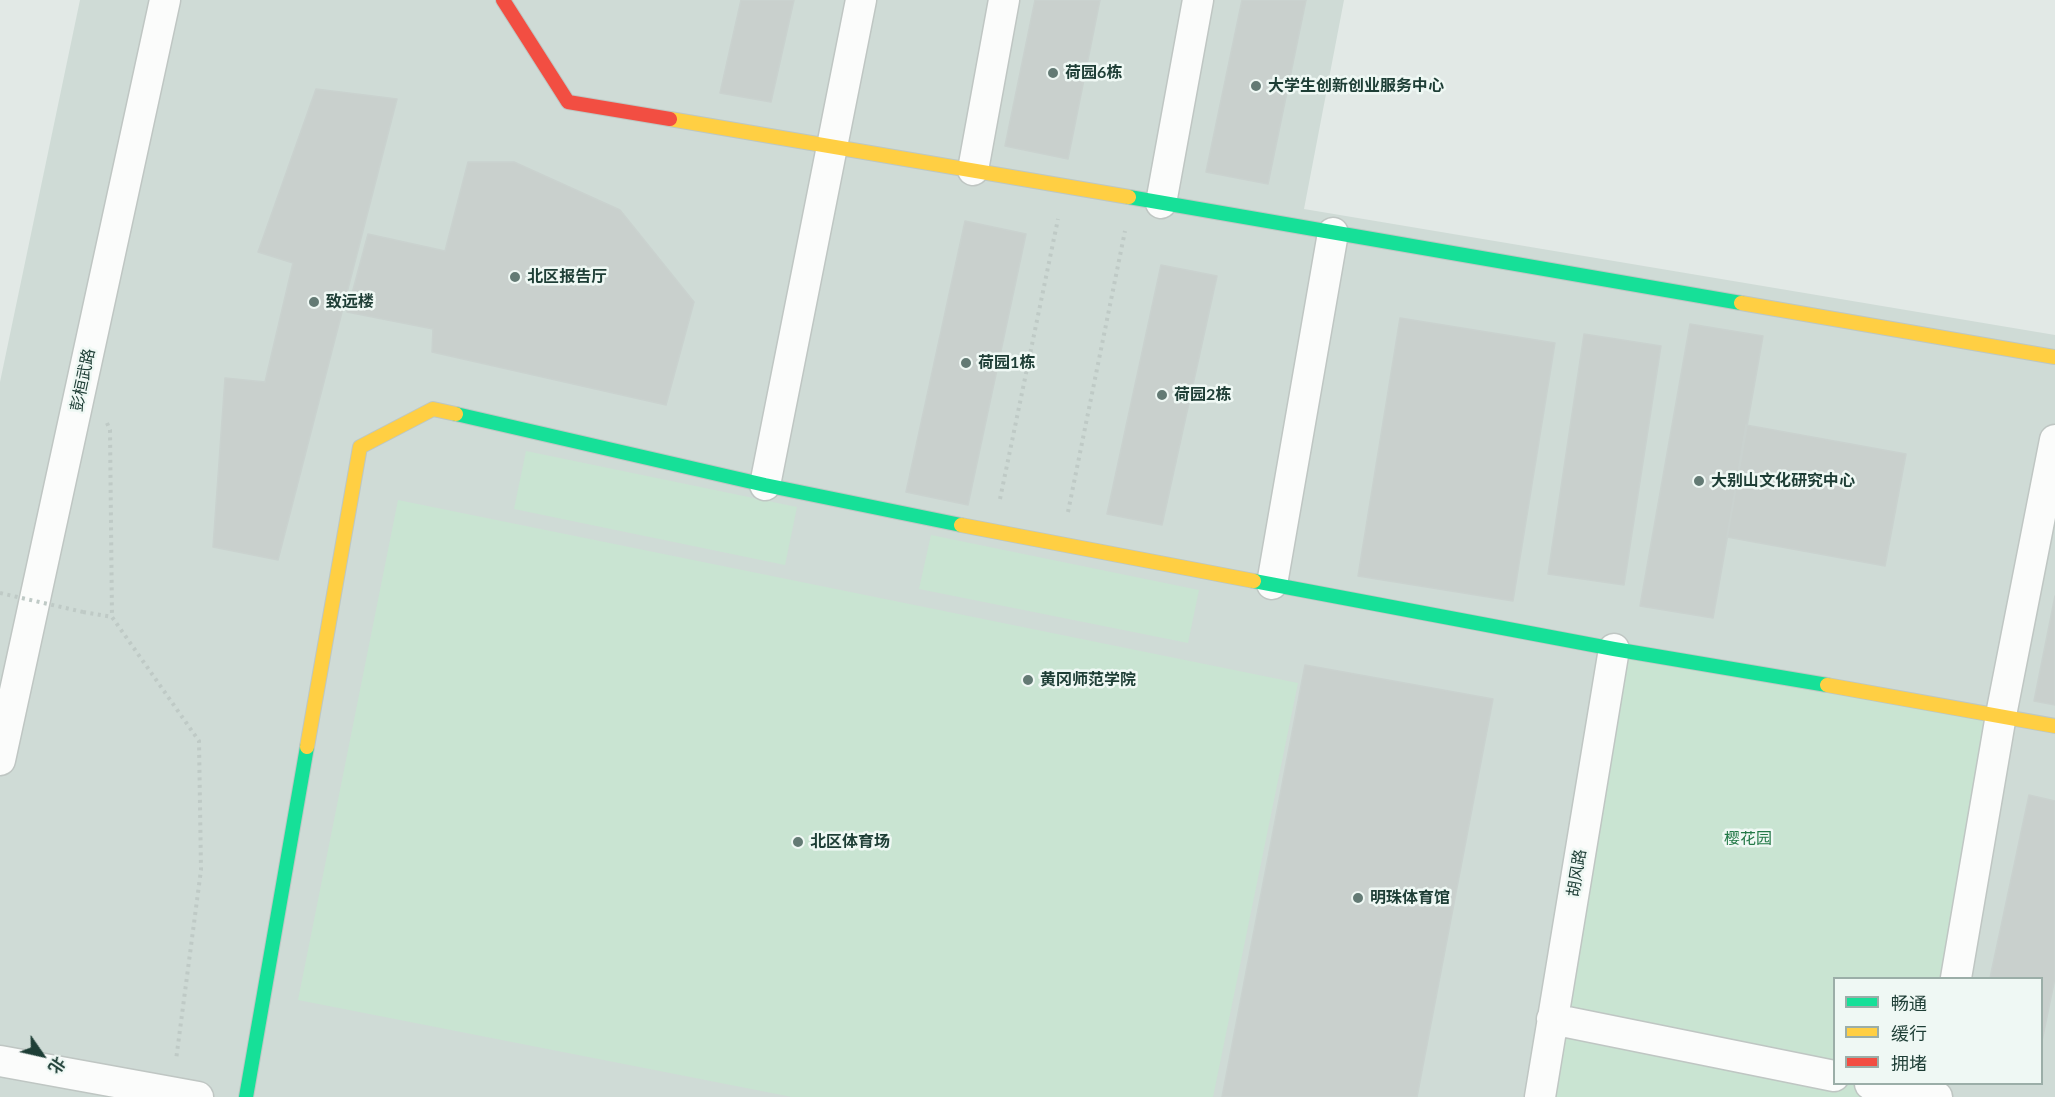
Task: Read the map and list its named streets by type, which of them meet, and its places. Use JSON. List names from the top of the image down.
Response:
{
  "streets": {
    "street": ["彭桓武路", "胡风路"]
  },
  "parks": ["樱花园"],
  "places": [
    "荷园6栋",
    "大学生创新创业服务中心",
    "北区报告厅",
    "致远楼",
    "荷园1栋",
    "荷园2栋",
    "大别山文化研究中心",
    "黄冈师范学院",
    "北区体育场",
    "明珠体育馆"
  ],
  "legend": ["畅通", "缓行", "拥堵"],
  "north": "bottom right"
}
